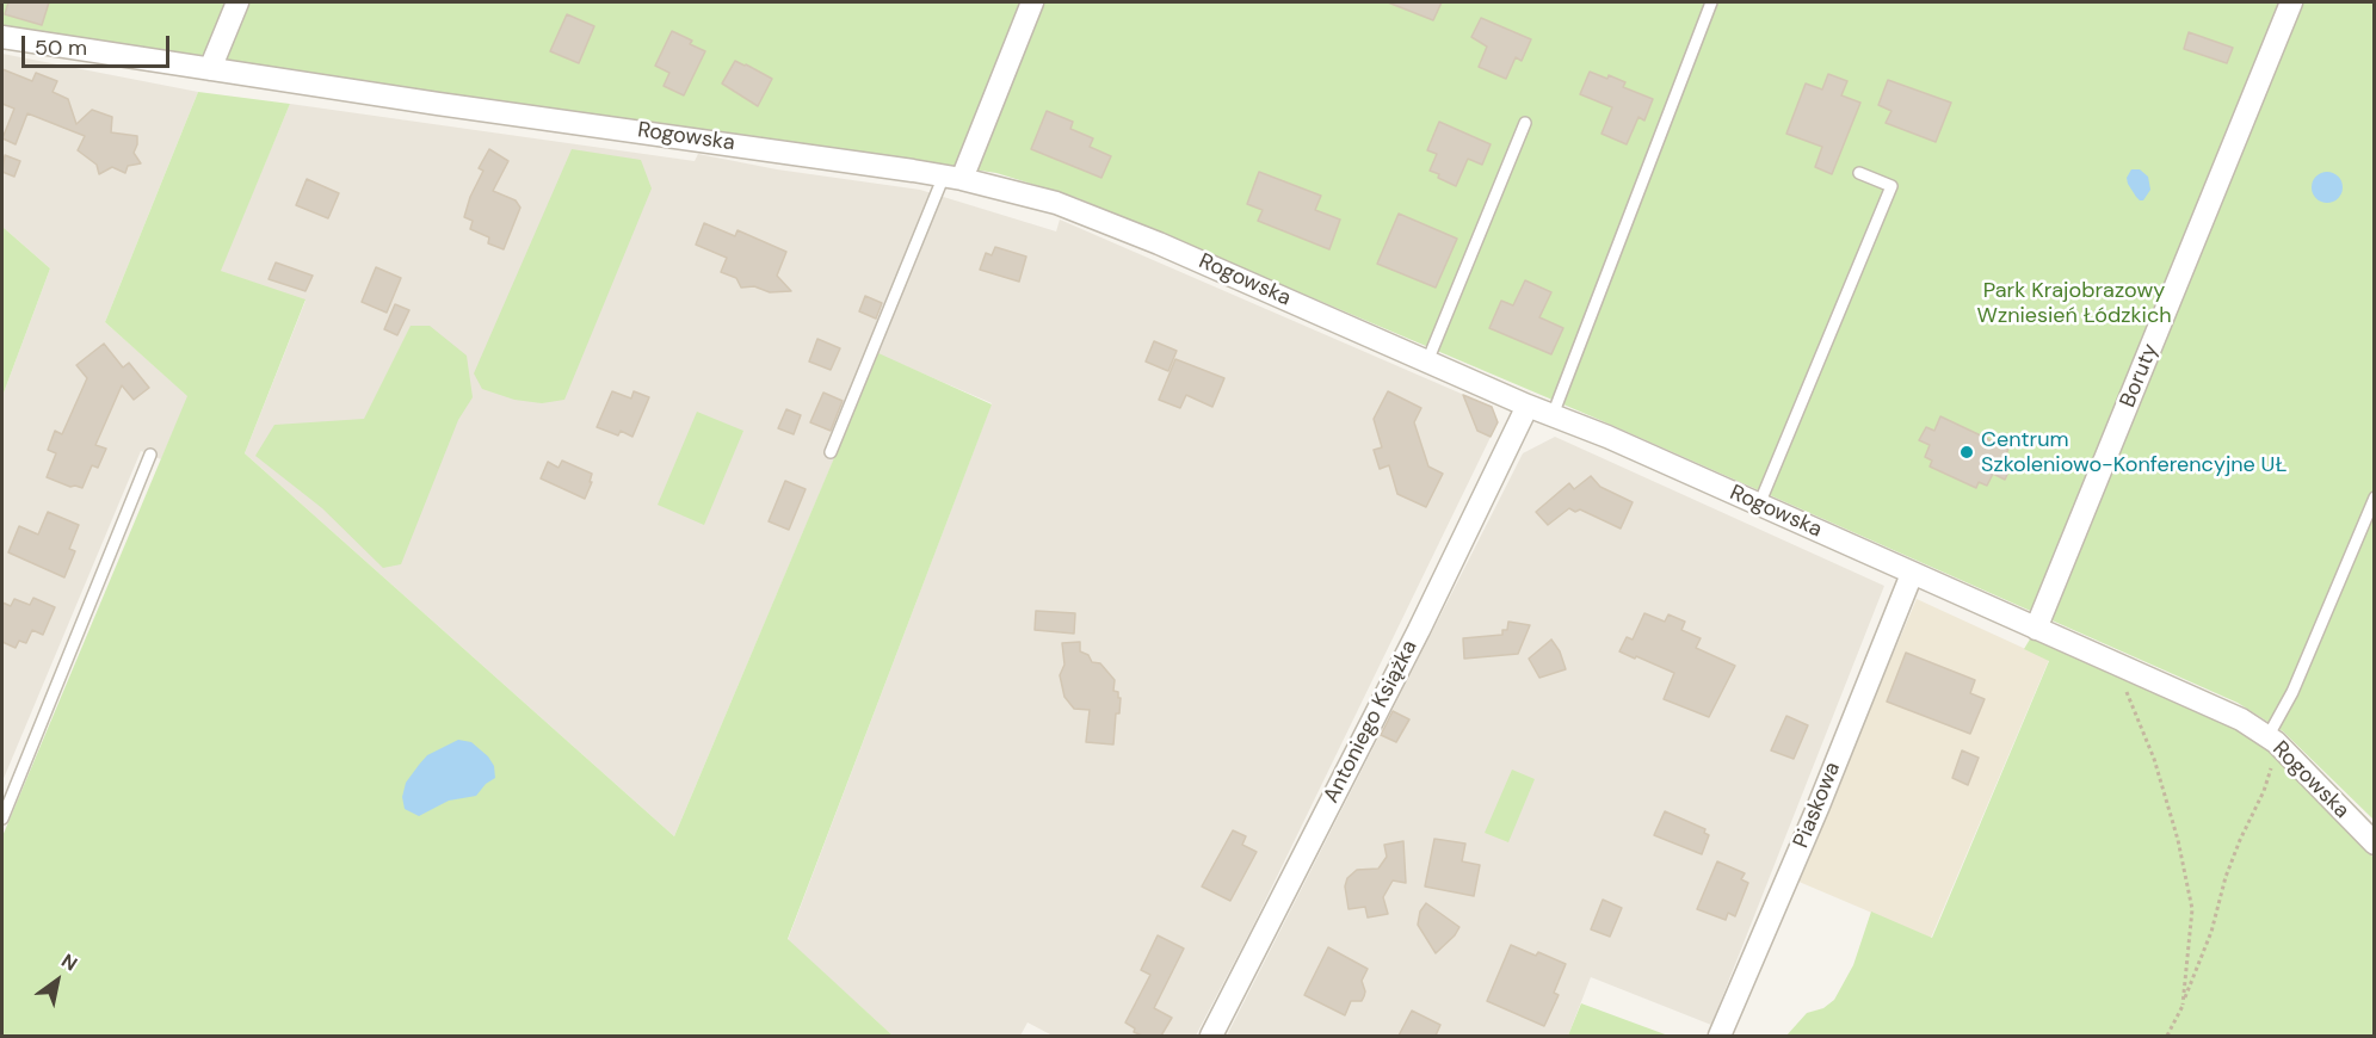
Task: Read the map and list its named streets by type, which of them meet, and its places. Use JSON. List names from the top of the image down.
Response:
{
  "streets": {
    "street": [
      "Rogowska",
      "Boruty",
      "Antoniego Książka",
      "Piaskowa"
    ]
  },
  "crossings": [
    ["Rogowska", "Boruty"],
    ["Rogowska", "Antoniego Książka"],
    ["Rogowska", "Piaskowa"]
  ],
  "parks": ["Park Krajobrazowy Wzniesień Łódzkich"],
  "places": ["Centrum Szkoleniowo-Konferencyjne UŁ"],
  "scale_bar": "50 m",
  "north": "top right"
}
